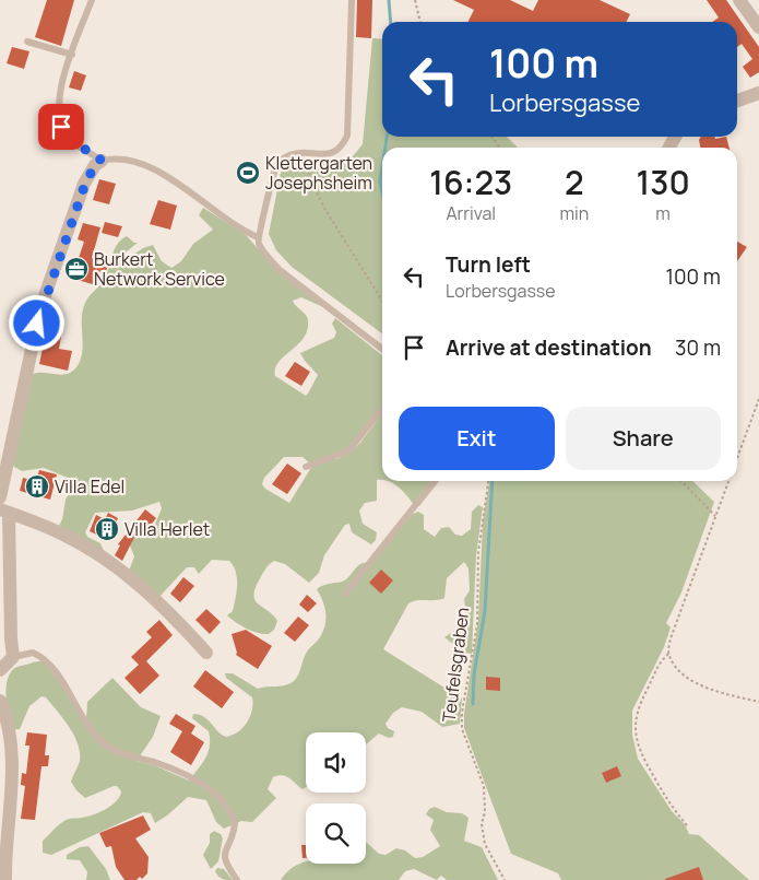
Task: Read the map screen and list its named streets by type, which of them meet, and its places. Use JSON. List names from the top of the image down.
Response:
{
  "streets": {
    "path": ["Teufelsgraben"]
  },
  "places": {
    "sports": ["Klettergarten Josephsheim"],
    "office": ["Burkert Network Service"],
    "building": ["Villa Edel", "Villa Herlet"]
  },
  "page": {
    "turn": ["100 m", "Lorbersgasse"],
    "eta": [
      "16:23",
      "Arrival",
      "2",
      "min",
      "130",
      "m"
    ],
    "list": [
      {
        "name": "Turn left",
        "note": "Lorbersgasse",
        "value": "100 m"
      },
      {
        "name": "Arrive at destination",
        "value": "30 m"
      }
    ],
    "buttons": ["Exit", "Share"]
  }
}
